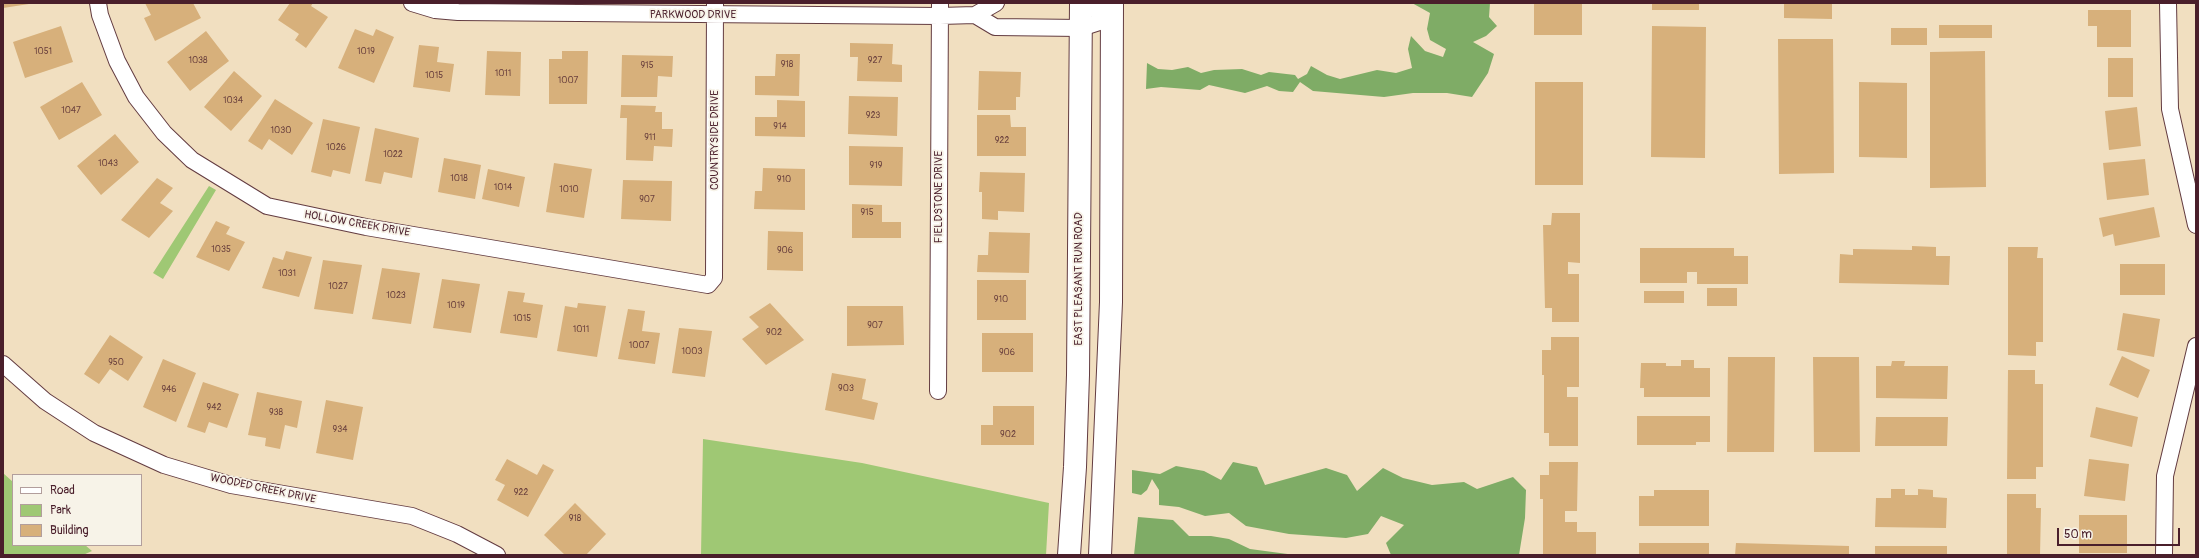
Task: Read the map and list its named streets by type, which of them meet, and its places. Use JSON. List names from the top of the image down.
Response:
{
  "streets": {
    "main road": ["EAST PLEASANT RUN ROAD"],
    "street": [
      "PARKWOOD DRIVE",
      "COUNTRYSIDE DRIVE",
      "FIELDSTONE DRIVE",
      "HOLLOW CREEK DRIVE",
      "WOODED CREEK DRIVE"
    ]
  },
  "crossings": [
    ["PARKWOOD DRIVE", "COUNTRYSIDE DRIVE"],
    ["PARKWOOD DRIVE", "FIELDSTONE DRIVE"],
    ["COUNTRYSIDE DRIVE", "HOLLOW CREEK DRIVE"]
  ],
  "house_numbers": [
    "1051",
    "1019",
    "1038",
    "927",
    "918",
    "915",
    "1011",
    "1015",
    "1007",
    "1034",
    "1047",
    "923",
    "914",
    "1030",
    "911",
    "922",
    "1026",
    "1022",
    "1043",
    "919",
    "1018",
    "910",
    "1014",
    "1010",
    "907",
    "915",
    "1035",
    "906",
    "1031",
    "1027",
    "1023",
    "910",
    "1019",
    "1015",
    "907",
    "1011",
    "902",
    "1007",
    "1003",
    "906",
    "950",
    "903",
    "946",
    "942",
    "938",
    "934",
    "902",
    "922",
    "918"
  ],
  "legend": ["Road", "Park", "Building"],
  "scale_bar": "50 m"
}
